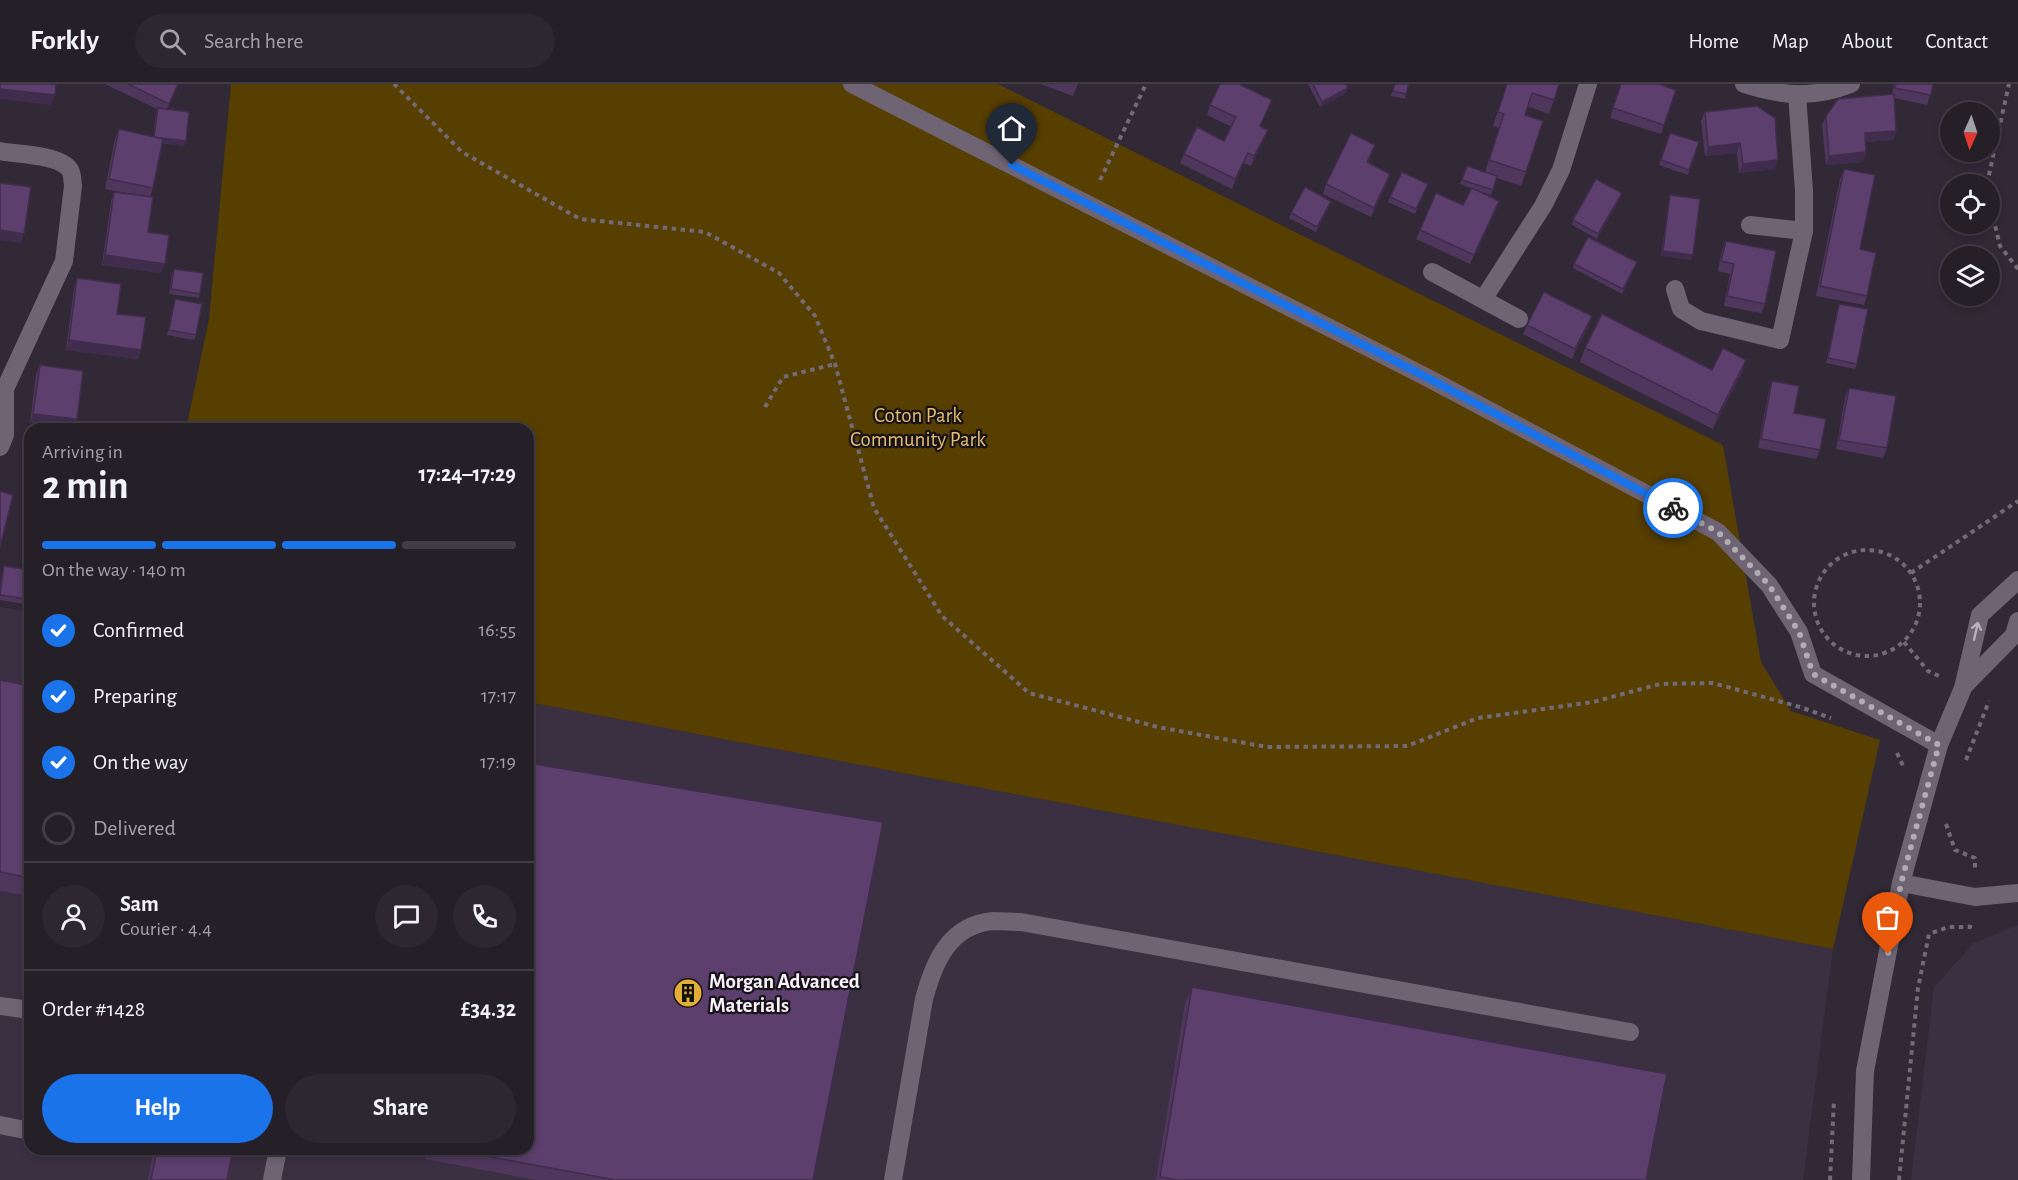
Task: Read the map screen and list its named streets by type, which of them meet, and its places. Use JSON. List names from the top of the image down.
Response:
{
  "parks": ["Coton Park Community Park"],
  "places": {
    "building": ["Morgan Advanced Materials"]
  },
  "north": "bottom",
  "page": {
    "header": "Forkly",
    "search": "Search here",
    "nav": [
      "Home",
      "Map",
      "About",
      "Contact"
    ],
    "heading": ["2 min", "Arriving in", "17:24–17:29"],
    "panel": [
      "Sam",
      "Courier · 4.4",
      "Order #1428",
      "£34.32"
    ],
    "bar": "On the way · 140 m",
    "list": [
      ["Confirmed", "16:55"],
      ["Preparing", "17:17"],
      ["On the way", "17:19"],
      "Delivered"
    ],
    "buttons": ["Help", "Share"]
  }
}
